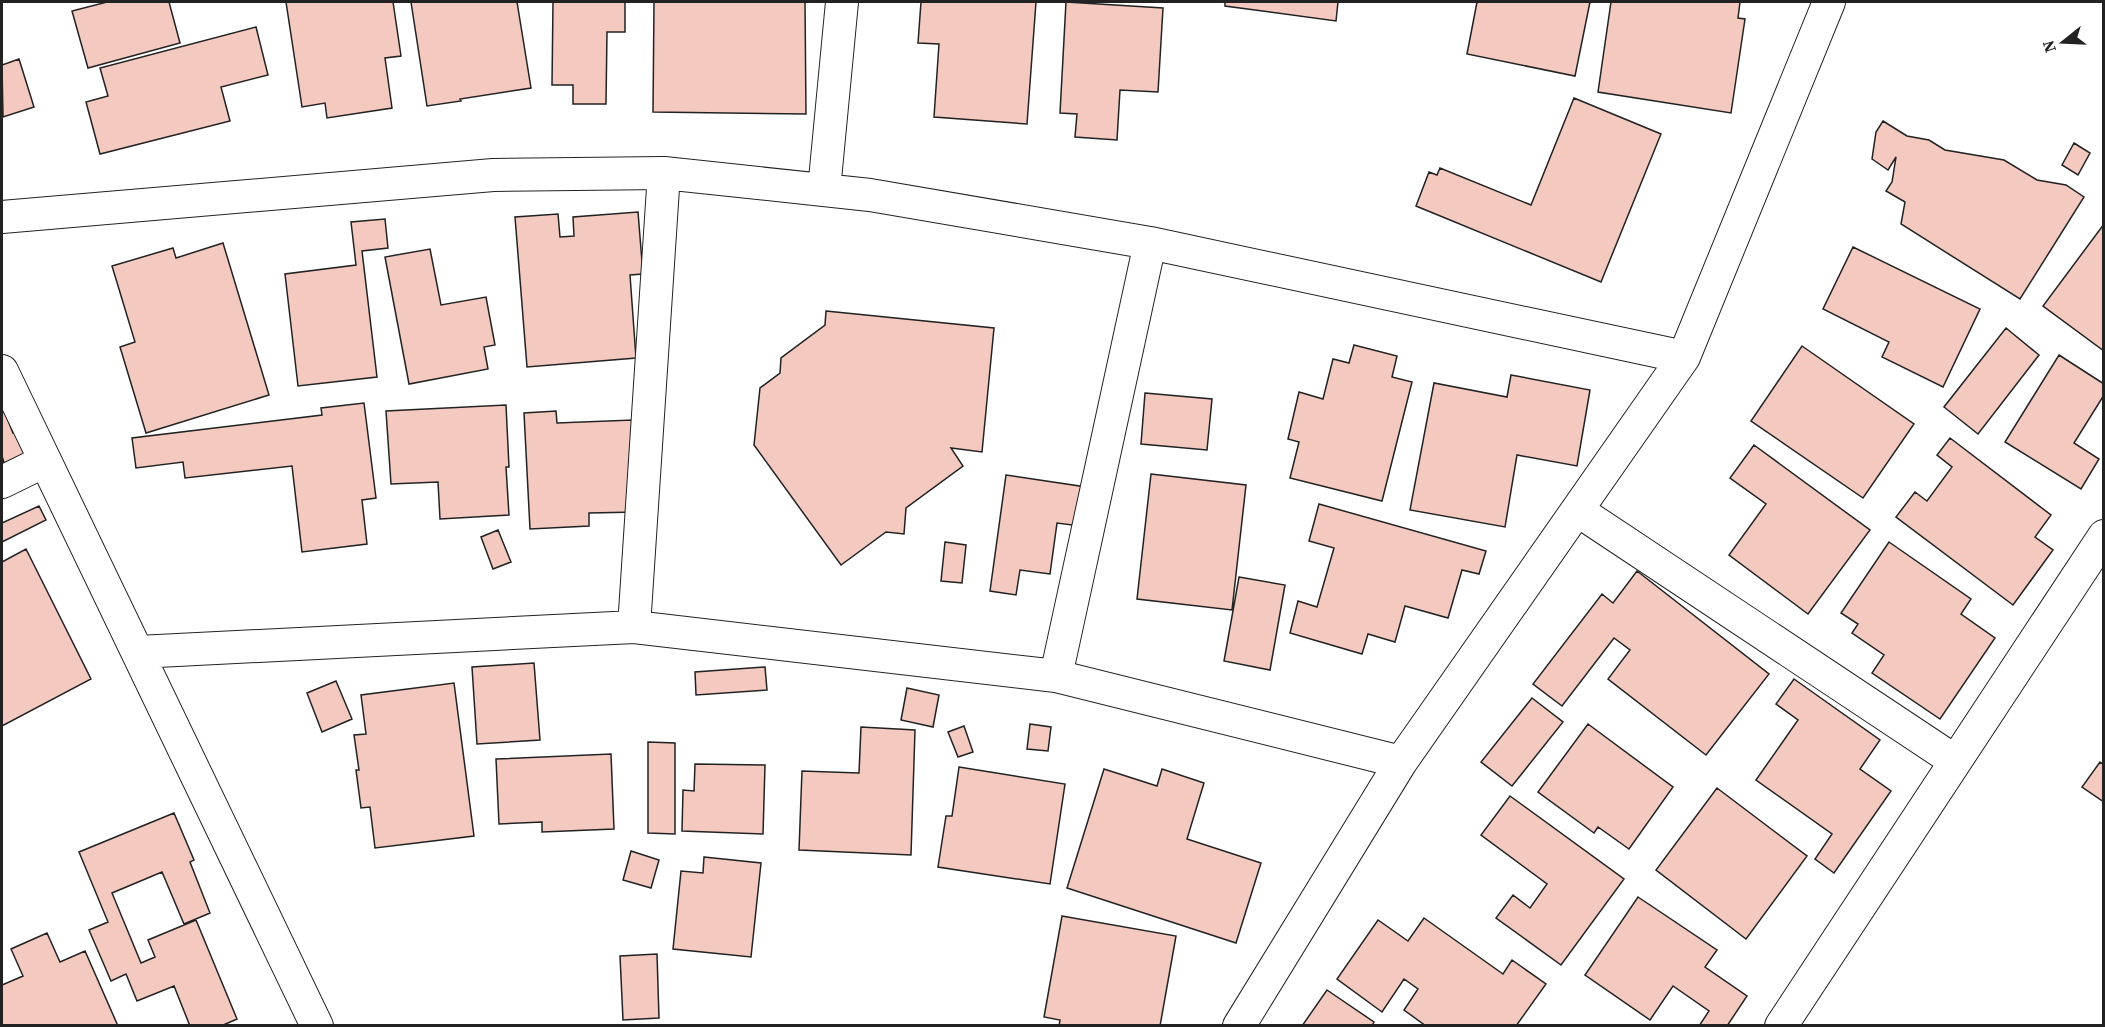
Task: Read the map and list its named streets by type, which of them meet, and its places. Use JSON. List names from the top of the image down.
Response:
{
  "north": "left"
}
